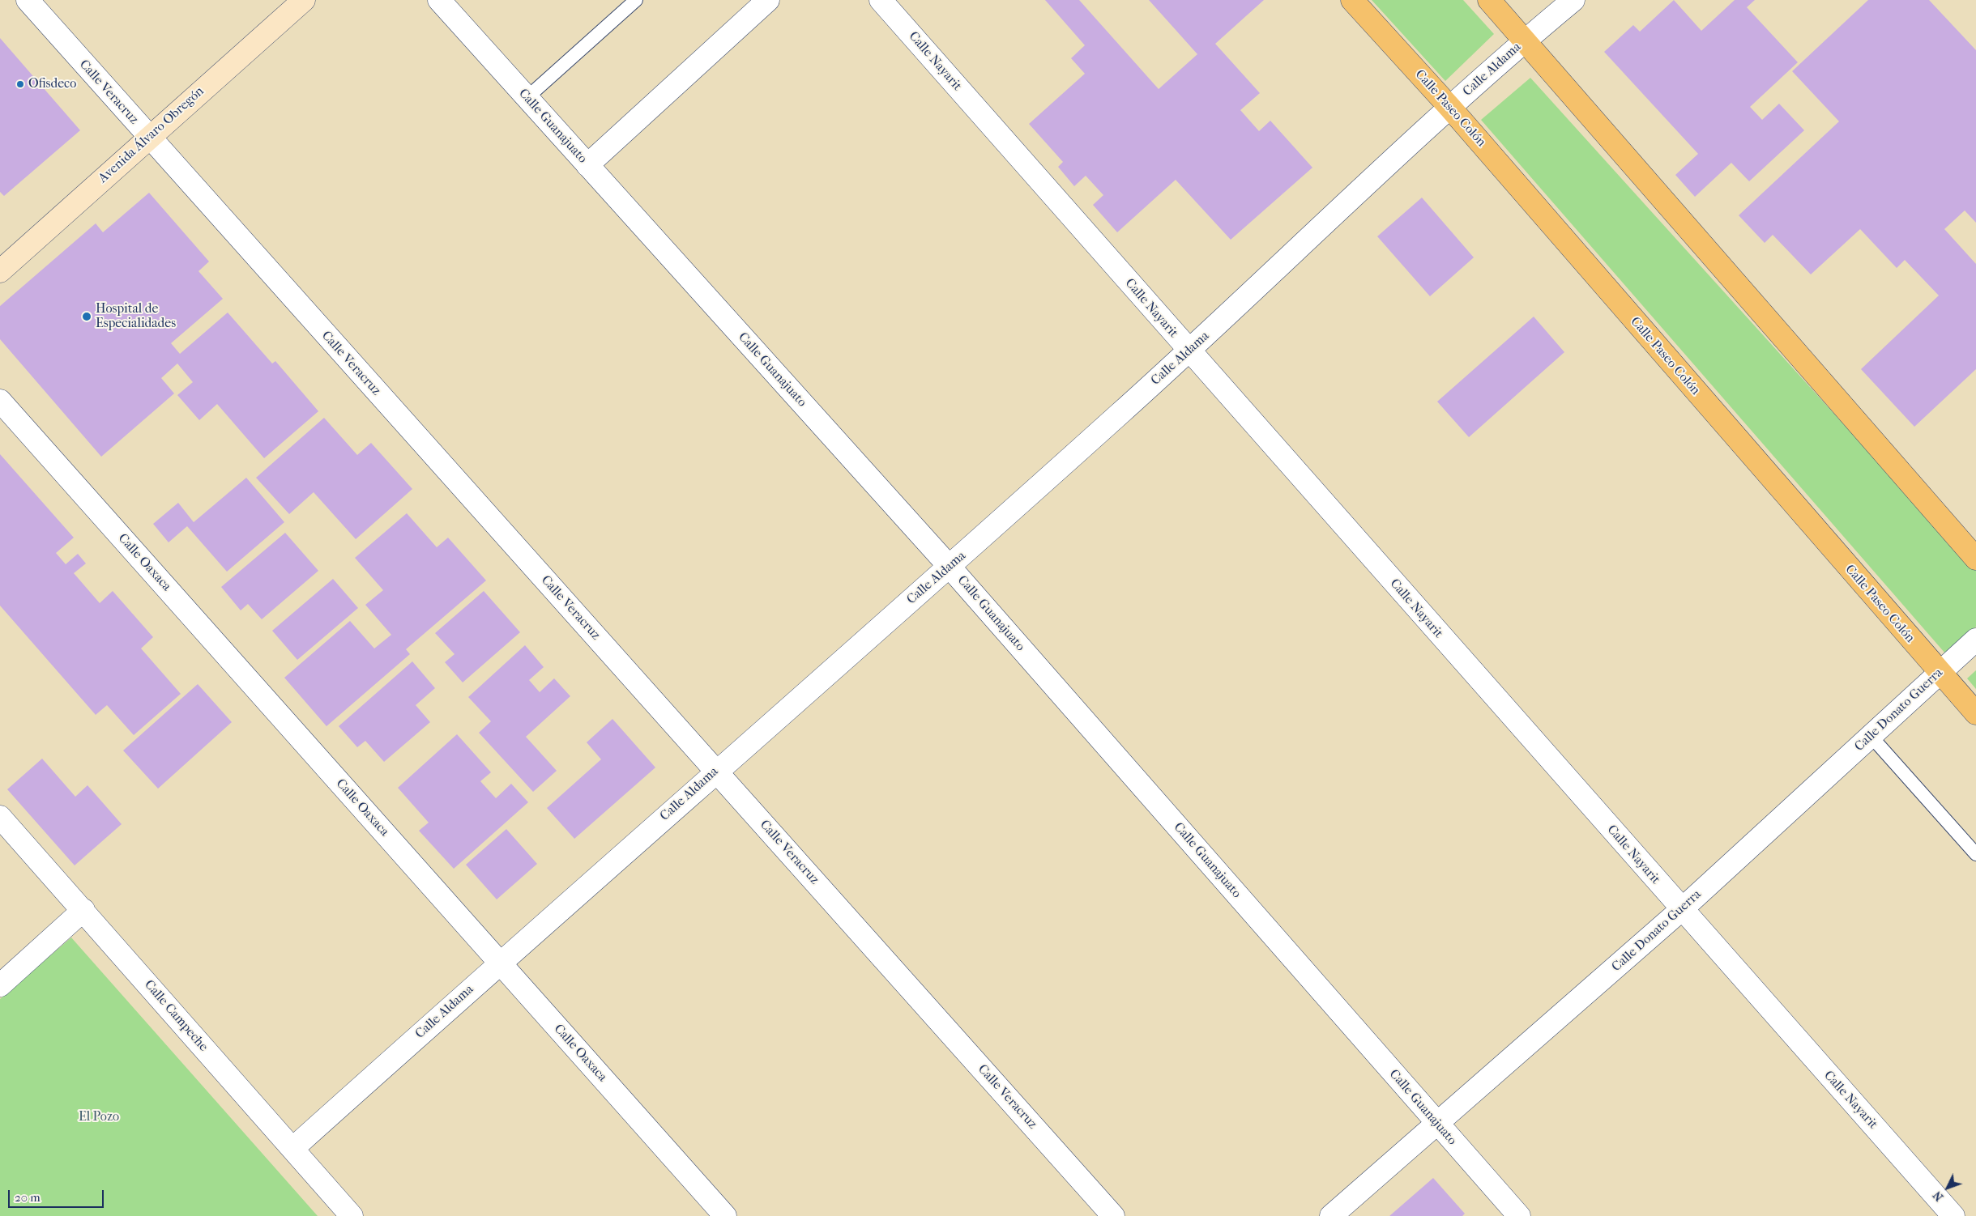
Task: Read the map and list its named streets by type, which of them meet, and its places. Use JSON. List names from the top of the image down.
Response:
{
  "streets": {
    "main road": ["Calle Paseo Colón"],
    "street": [
      "Calle Nayarit",
      "Calle Aldama",
      "Calle Veracruz",
      "Calle Guanajuato",
      "Avenida Álvaro Obregón",
      "Calle Oaxaca",
      "Calle Donato Guerra",
      "Calle Campeche"
    ]
  },
  "crossings": [
    ["Calle Nayarit", "Calle Aldama"],
    ["Calle Nayarit", "Calle Donato Guerra"],
    ["Calle Aldama", "Calle Veracruz"],
    ["Calle Aldama", "Calle Paseo Colón"],
    ["Calle Aldama", "Calle Guanajuato"],
    ["Calle Aldama", "Calle Oaxaca"],
    ["Calle Aldama", "Calle Campeche"],
    ["Calle Veracruz", "Avenida Álvaro Obregón"],
    ["Calle Paseo Colón", "Calle Donato Guerra"],
    ["Calle Guanajuato", "Calle Donato Guerra"]
  ],
  "parks": ["El Pozo"],
  "places": ["Ofisdeco", "Hospital de Especialidades"],
  "scale_bar": "20 m",
  "north": "bottom left"
}
